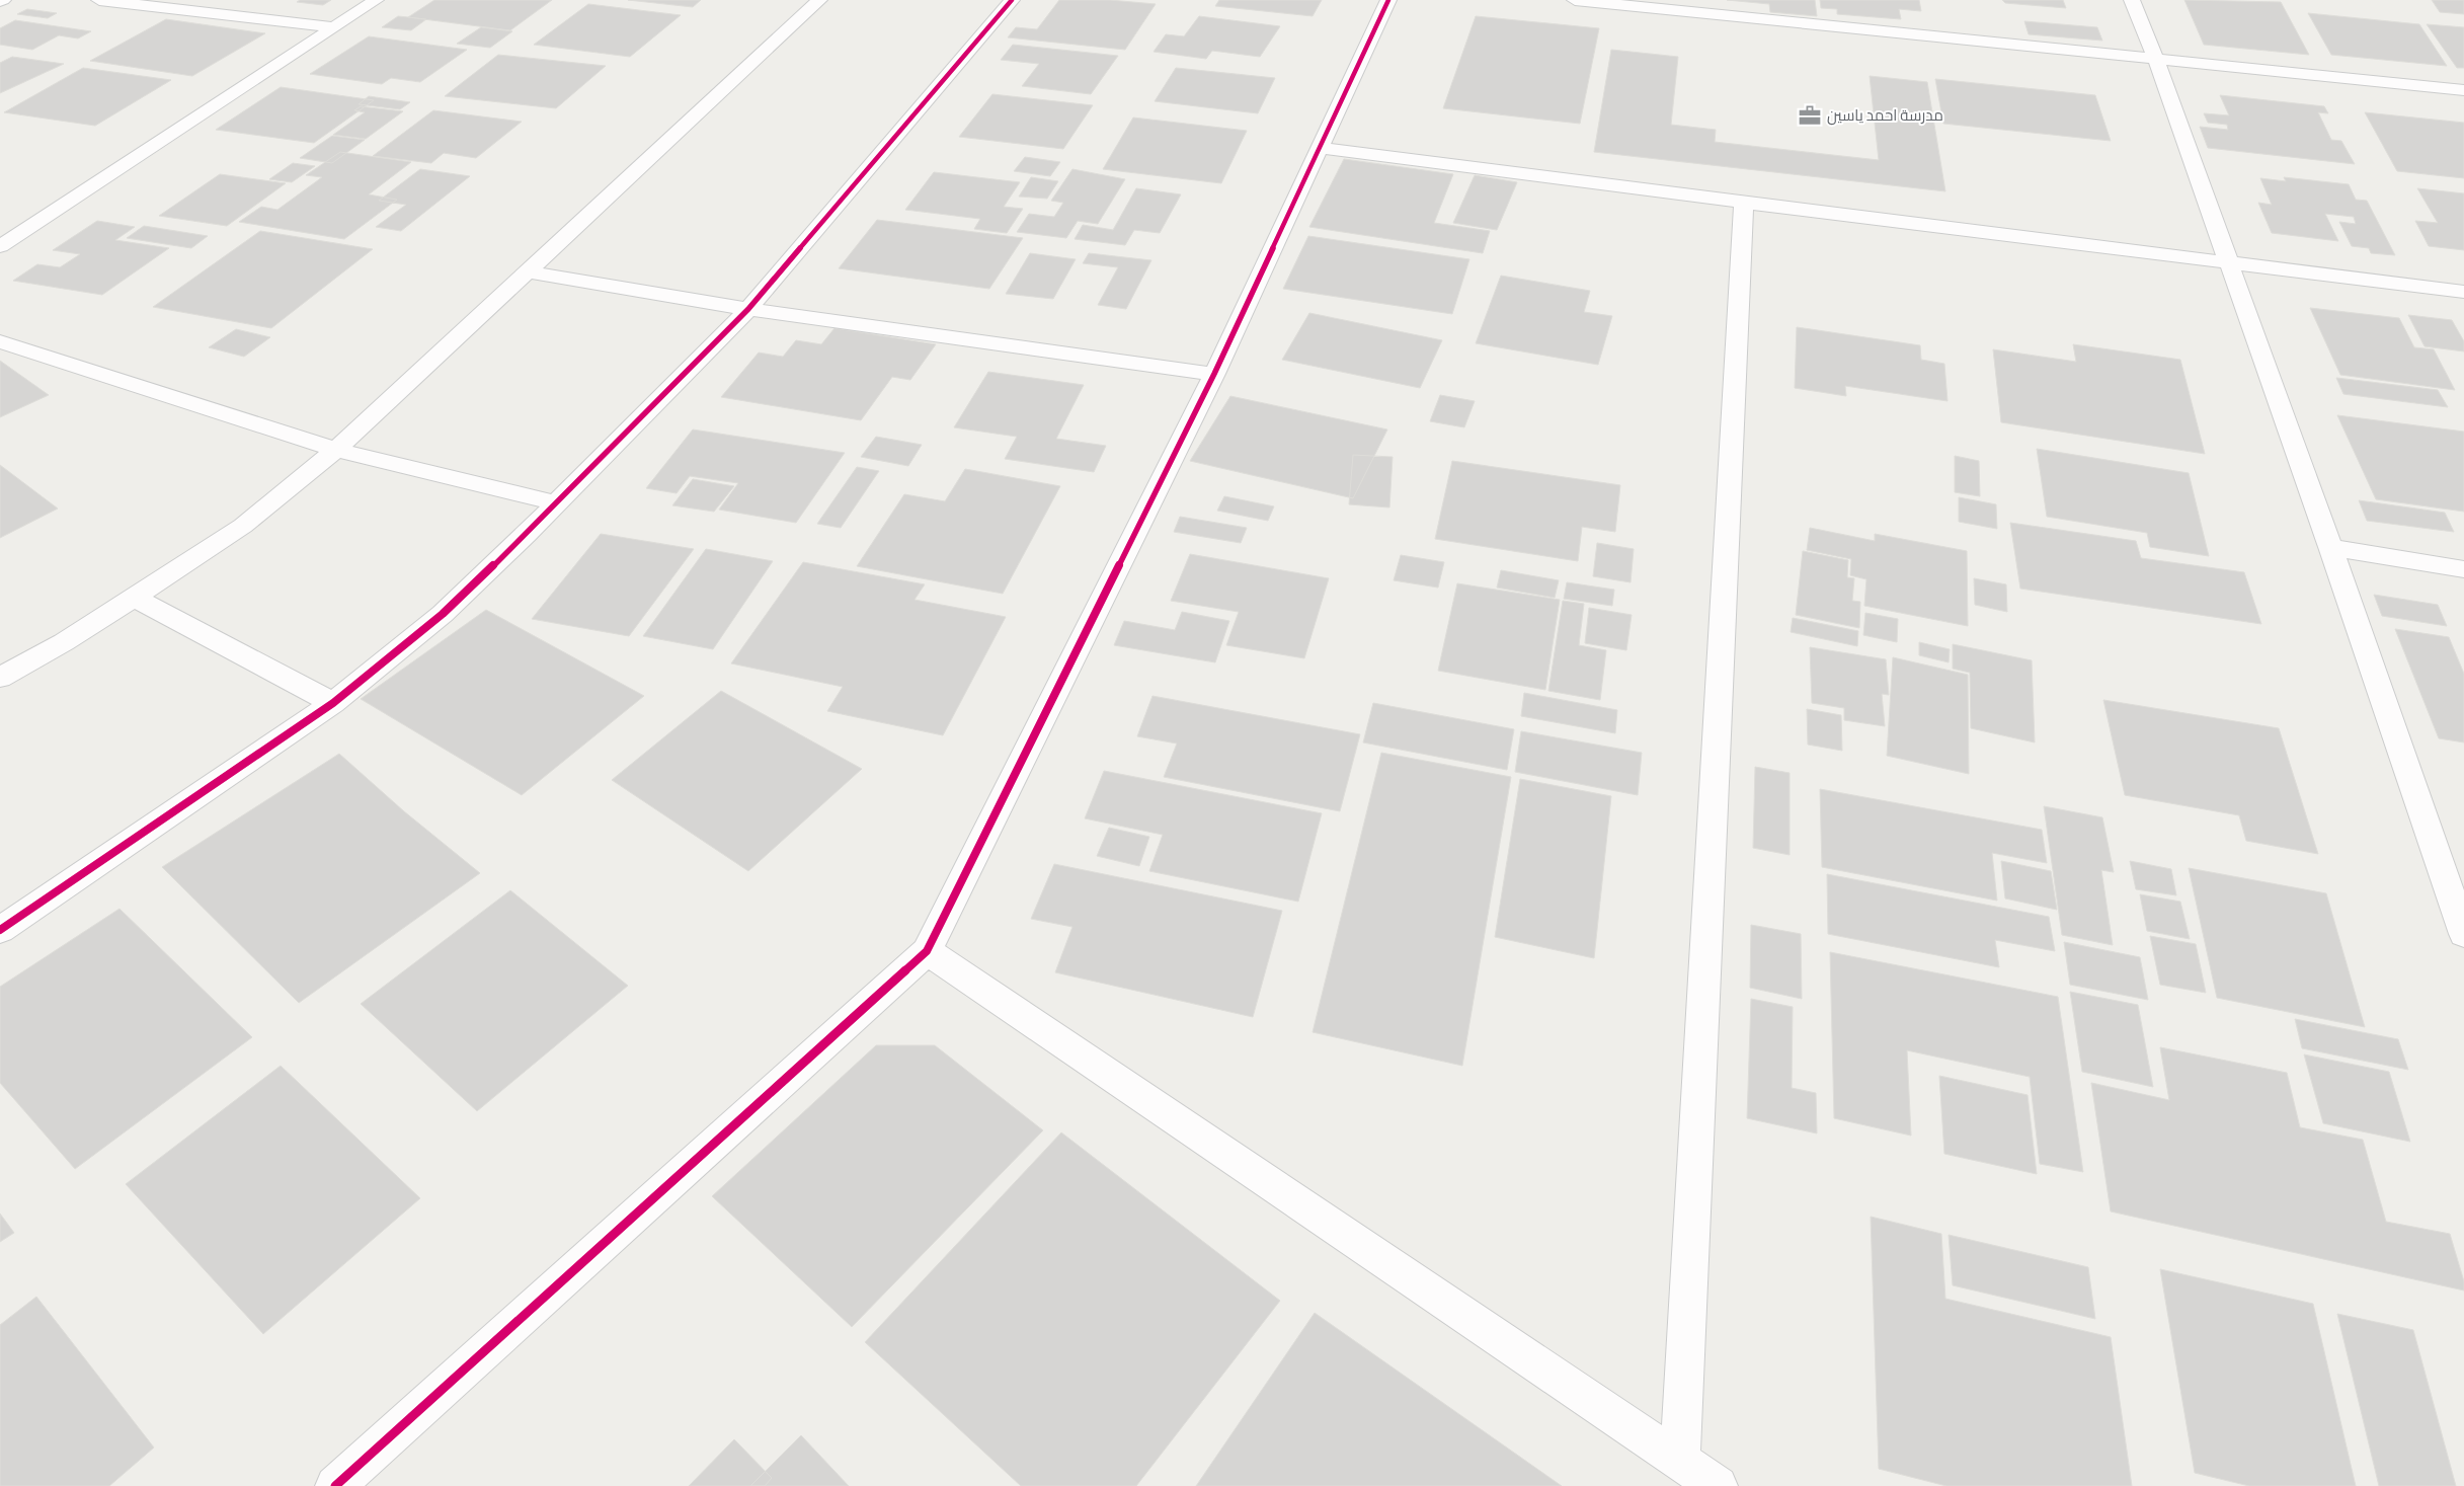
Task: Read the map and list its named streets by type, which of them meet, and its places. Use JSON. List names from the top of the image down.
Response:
{
  "places": {
    "office": ["مدرسة احمد ياسين"]
  }
}
